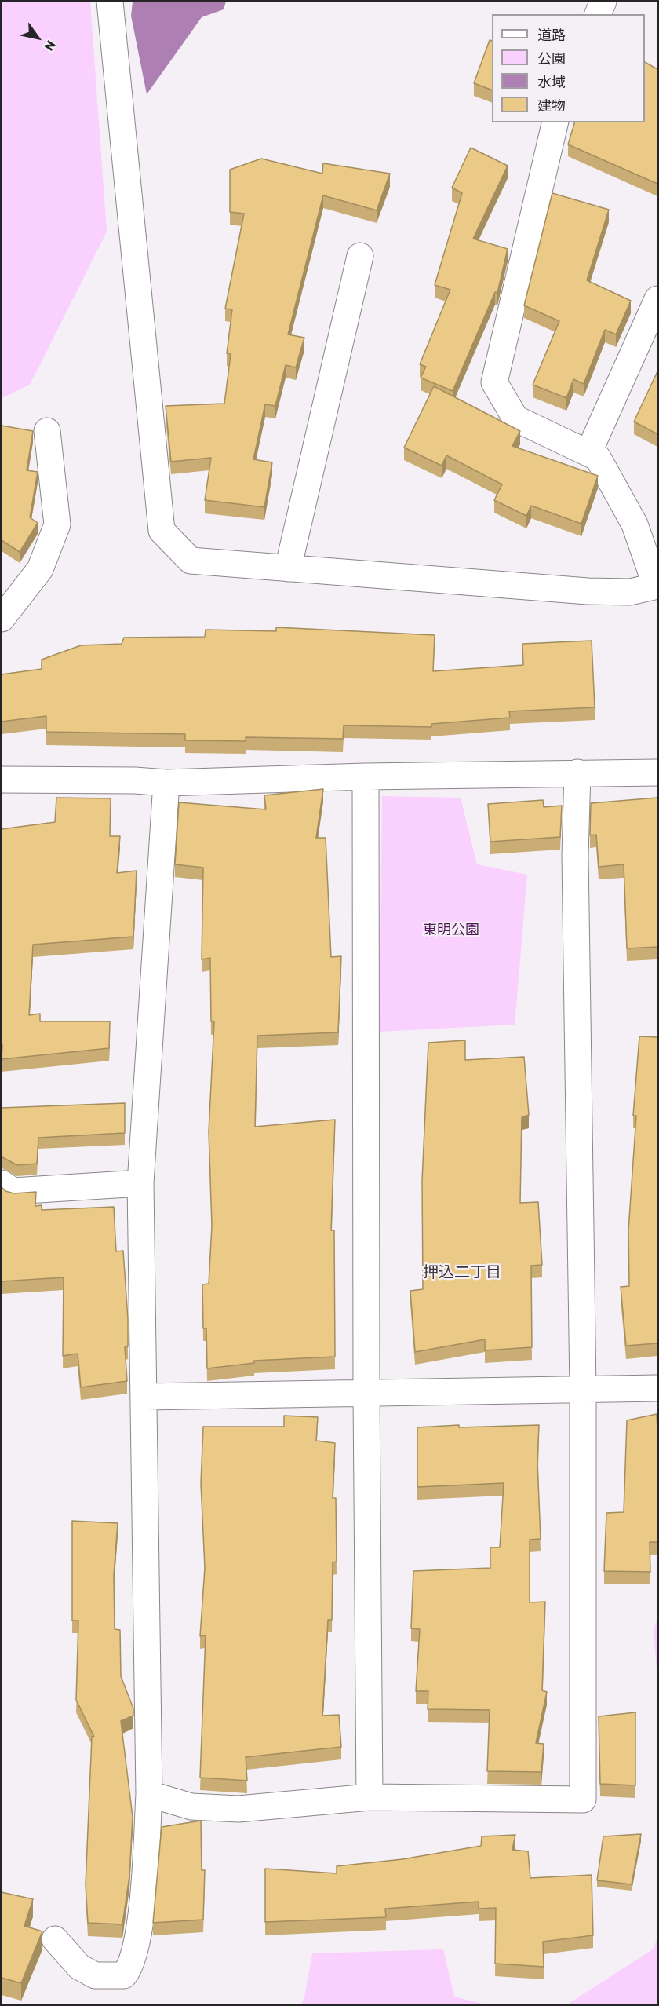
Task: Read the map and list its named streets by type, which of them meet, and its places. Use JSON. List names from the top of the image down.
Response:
{
  "districts": ["押込二丁目"],
  "parks": ["東明公園"],
  "legend": [
    "道路",
    "公園",
    "水域",
    "建物"
  ],
  "north": "bottom right"
}
